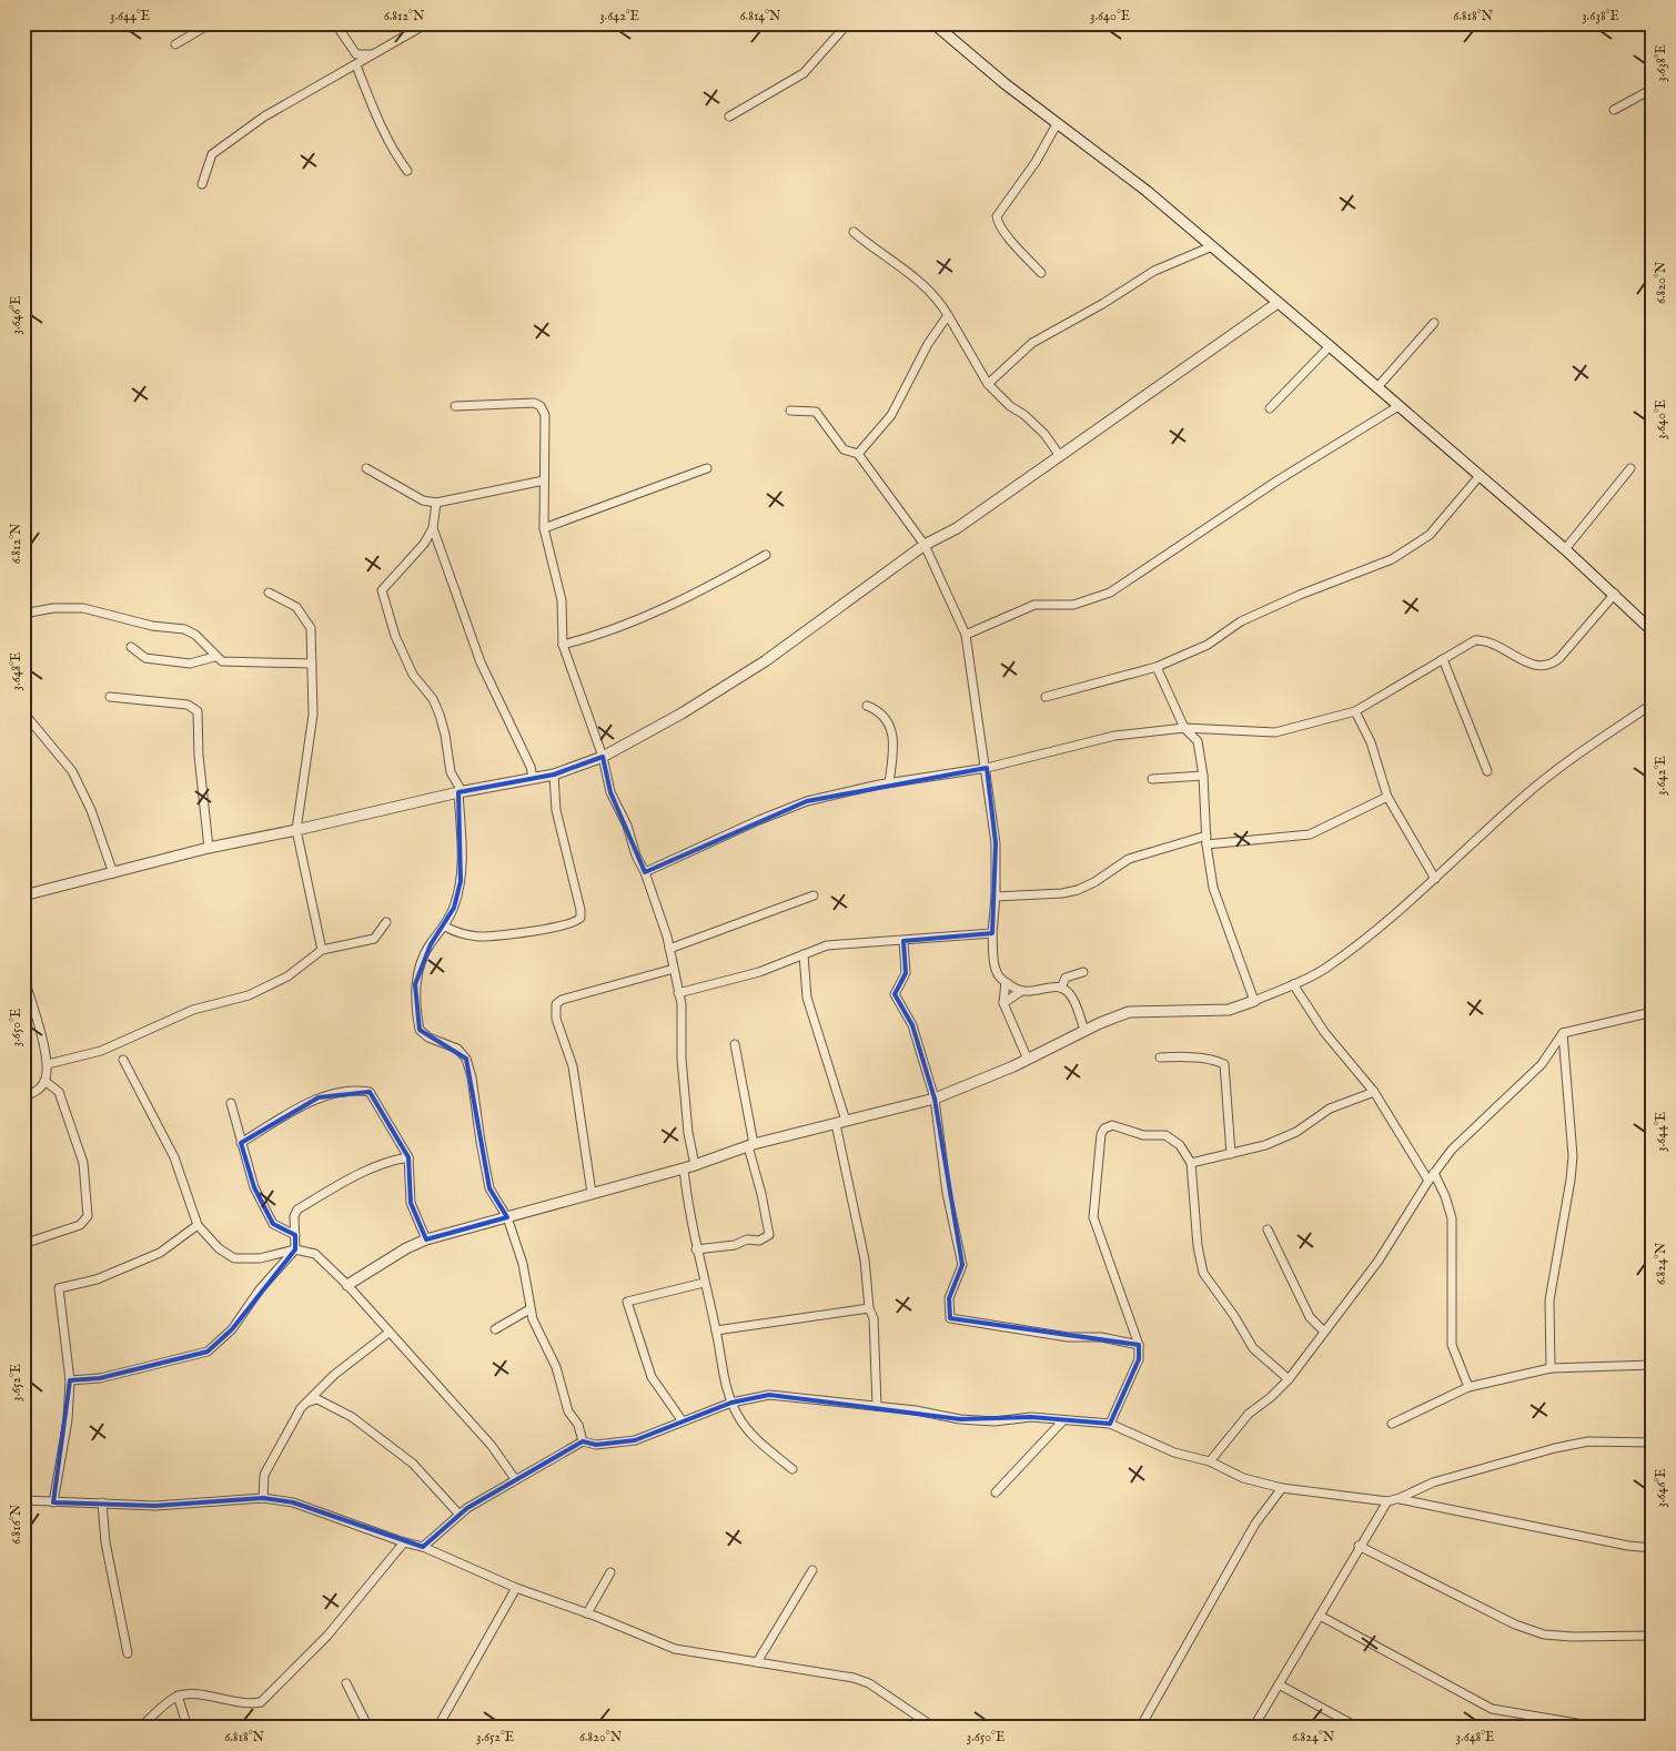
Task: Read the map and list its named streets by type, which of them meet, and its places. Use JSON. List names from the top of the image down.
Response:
{
  "coordinates": [
    "3.644°E",
    "6.812°N",
    "3.642°E",
    "6.814°N",
    "3.640°E",
    "6.818°N",
    "3.638°E",
    "6.820°N",
    "3.646°E",
    "3.648°E",
    "3.650°E",
    "6.824°N",
    "3.652°E",
    "6.816°N"
  ]
}
